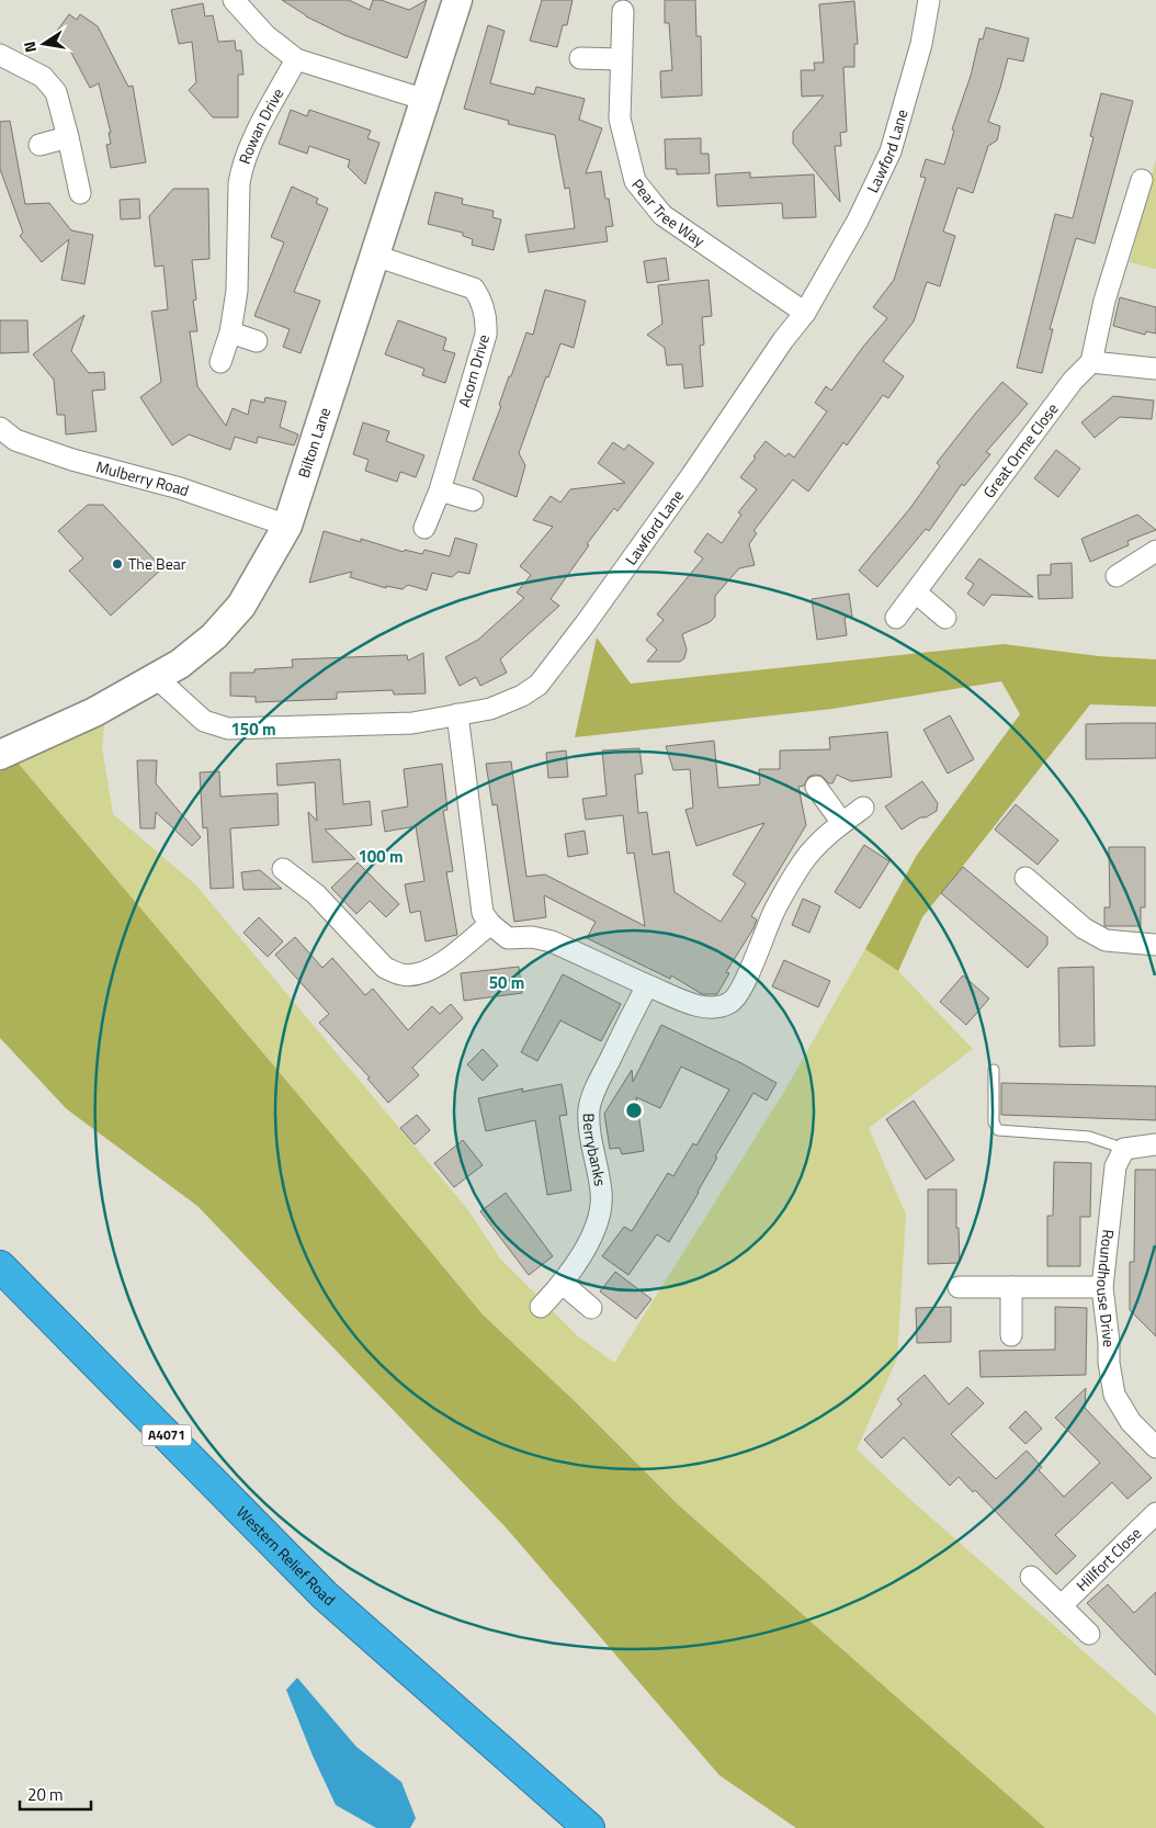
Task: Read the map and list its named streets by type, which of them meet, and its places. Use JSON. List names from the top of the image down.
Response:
{
  "streets": {
    "highway": ["A4071", "Western Relief Road"],
    "street": [
      "Rowan Drive",
      "Lawford Lane",
      "Pear Tree Way",
      "Acorn Drive",
      "Bilton Lane",
      "Great Orme Close",
      "Mulberry Road",
      "Berrybanks",
      "Roundhouse Drive",
      "Hillfort Close"
    ]
  },
  "crossings": [
    ["Lawford Lane", "Pear Tree Way"],
    ["Lawford Lane", "Bilton Lane"],
    ["Acorn Drive", "Bilton Lane"],
    ["Bilton Lane", "Mulberry Road"]
  ],
  "places": ["The Bear"],
  "scale_bar": "20 m",
  "north": "left",
  "rings": ["150 m", "100 m", "50 m"]
}
